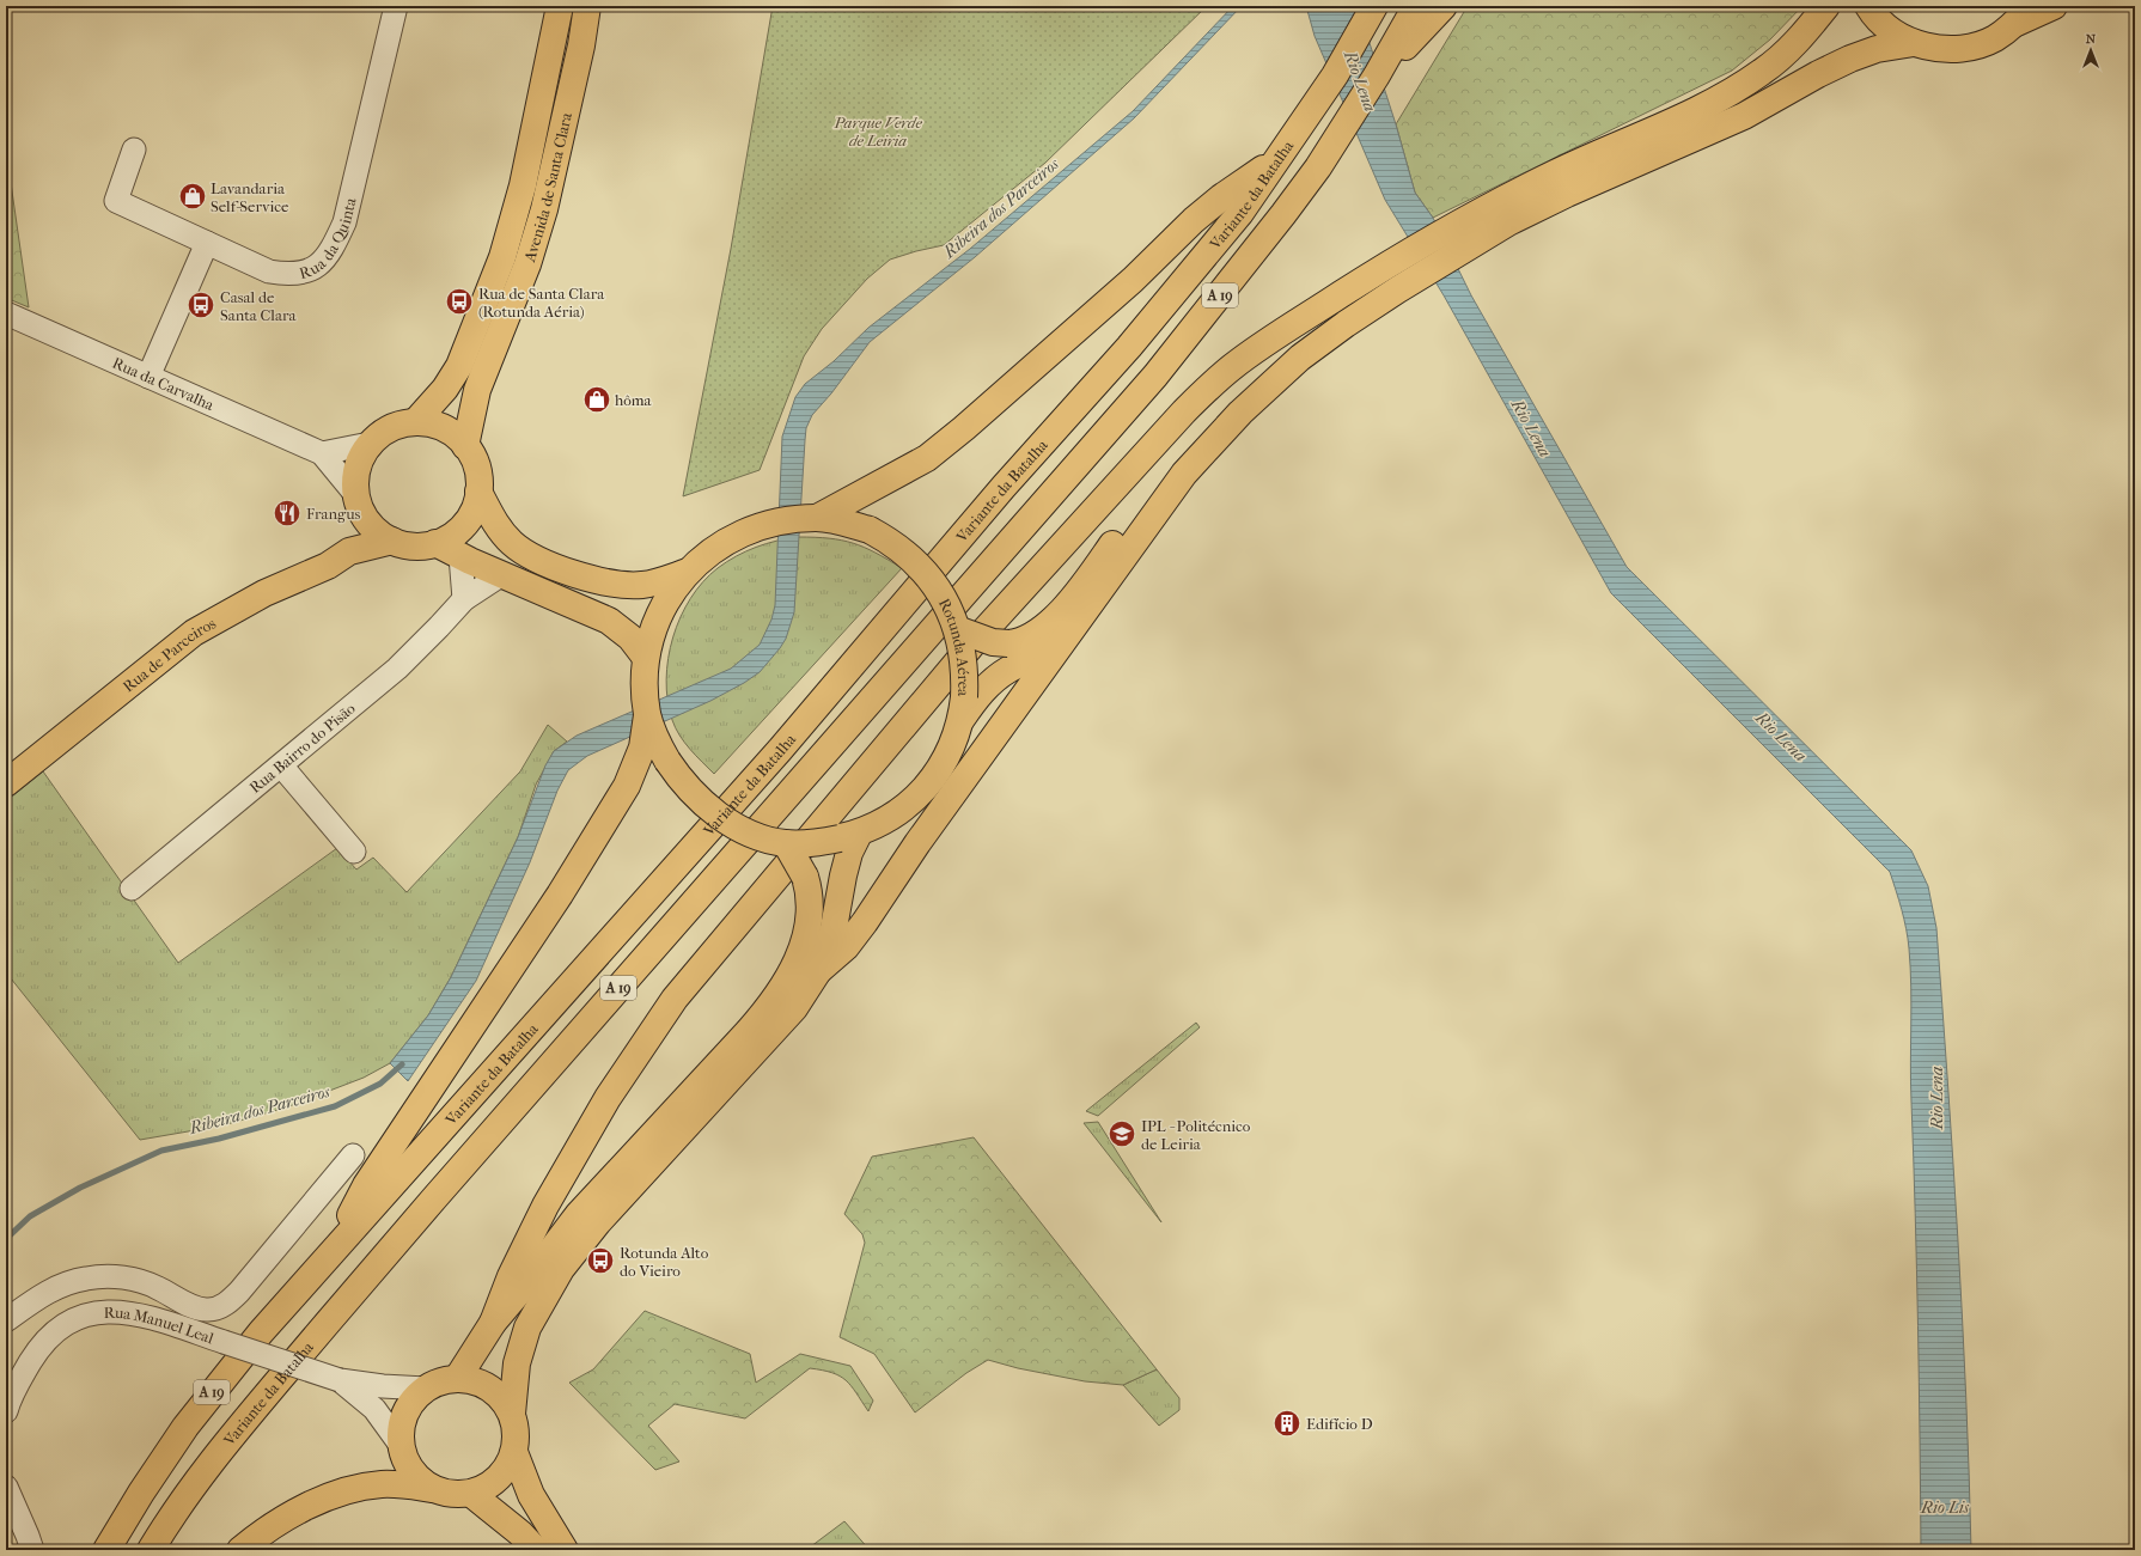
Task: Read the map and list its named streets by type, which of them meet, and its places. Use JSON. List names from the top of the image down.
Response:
{
  "streets": {
    "main road": [
      "Avenida de Santa Clara",
      "Variante da Batalha",
      "A 19",
      "Rotunda Aérea",
      "Rua de Parceiros"
    ],
    "street": [
      "Rua da Quinta",
      "Rua da Carvalha",
      "Rua Bairro do Pisão",
      "Rua Manuel Leal"
    ]
  },
  "crossings": [
    ["Avenida de Santa Clara", "Rua da Carvalha"],
    ["Avenida de Santa Clara", "Rua de Parceiros"],
    ["Rua da Carvalha", "Rua de Parceiros"]
  ],
  "water": ["Rio Lena", "Ribeira dos Parceiros", "Rio Lis"],
  "parks": ["Parque Verde de Leiria"],
  "places": {
    "shop": ["Lavandaria Self-Service", "hôma"],
    "bus stop": ["Rua de Santa Clara (Rotunda Aéria)", "Casal de Santa Clara", "Rotunda Alto do Vieiro"],
    "restaurant": ["Frangus"],
    "school or university": ["IPL - Politécnico de Leiria"],
    "building": ["Edifício D"]
  },
  "north": "top"
}
